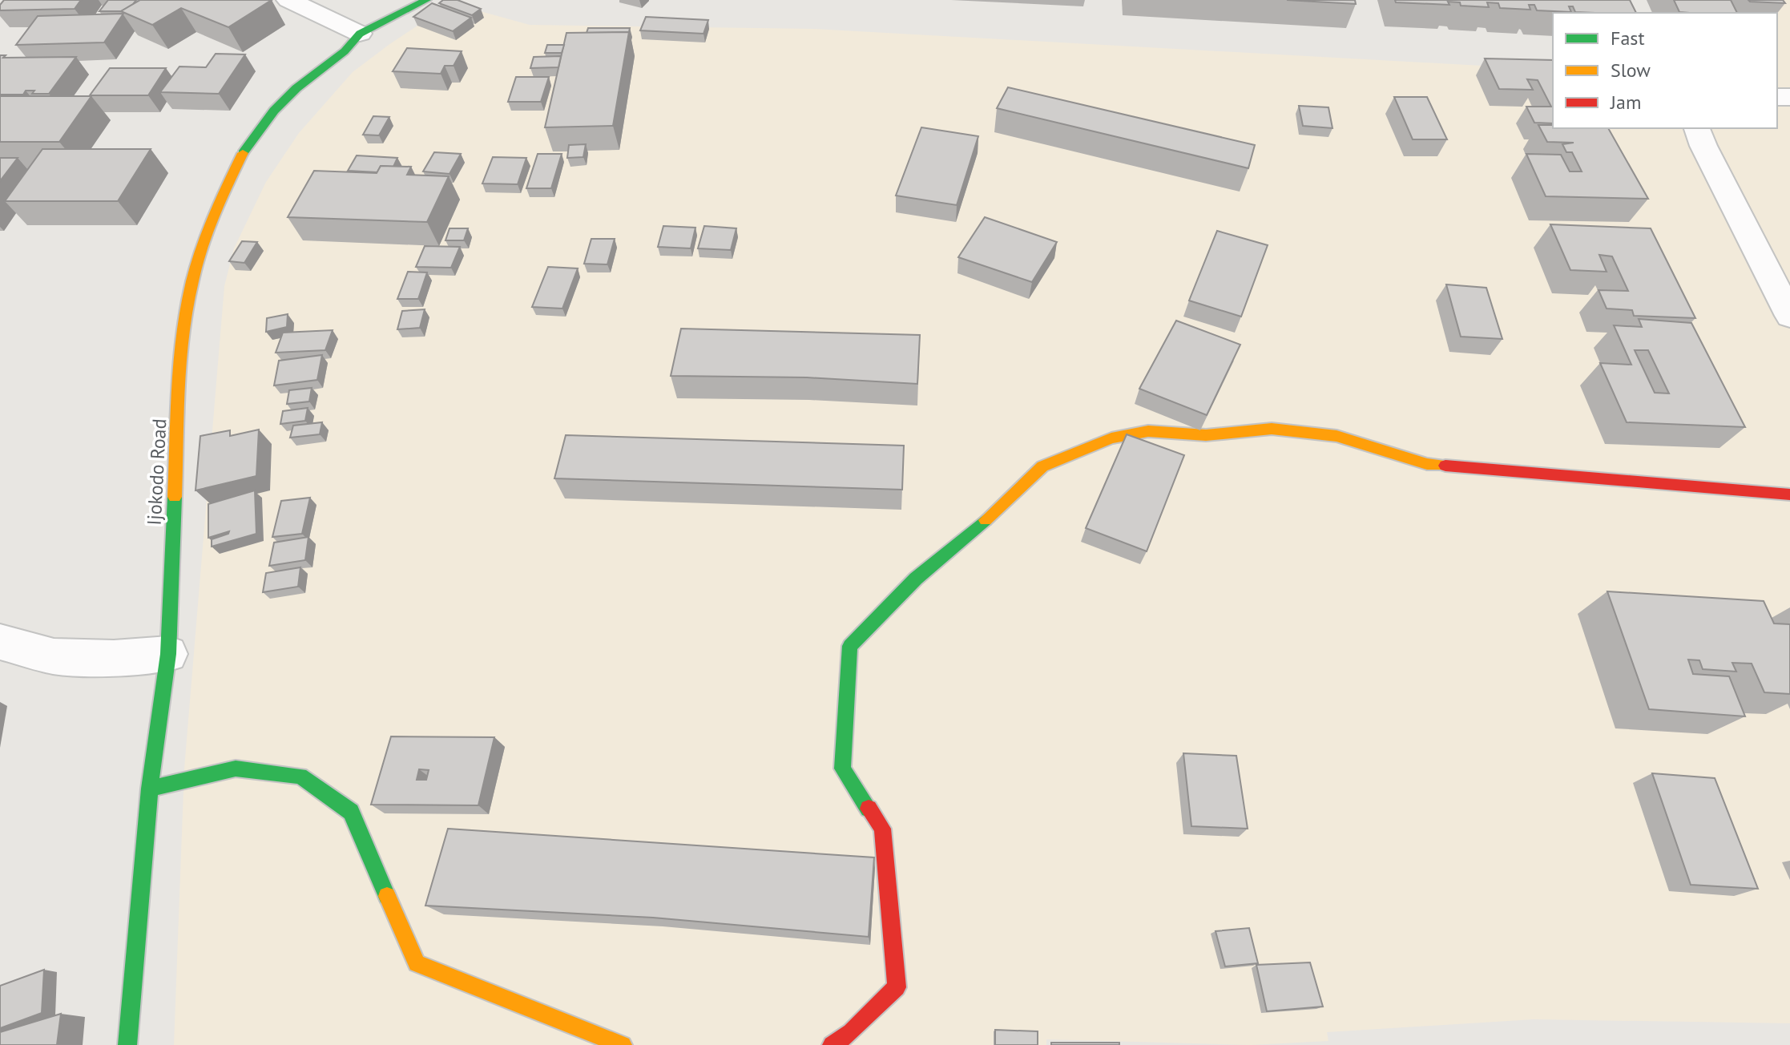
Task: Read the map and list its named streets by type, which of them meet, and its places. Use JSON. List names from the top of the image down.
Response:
{
  "streets": {
    "street": ["Ijokodo Road"]
  },
  "legend": ["Fast", "Slow", "Jam"]
}
